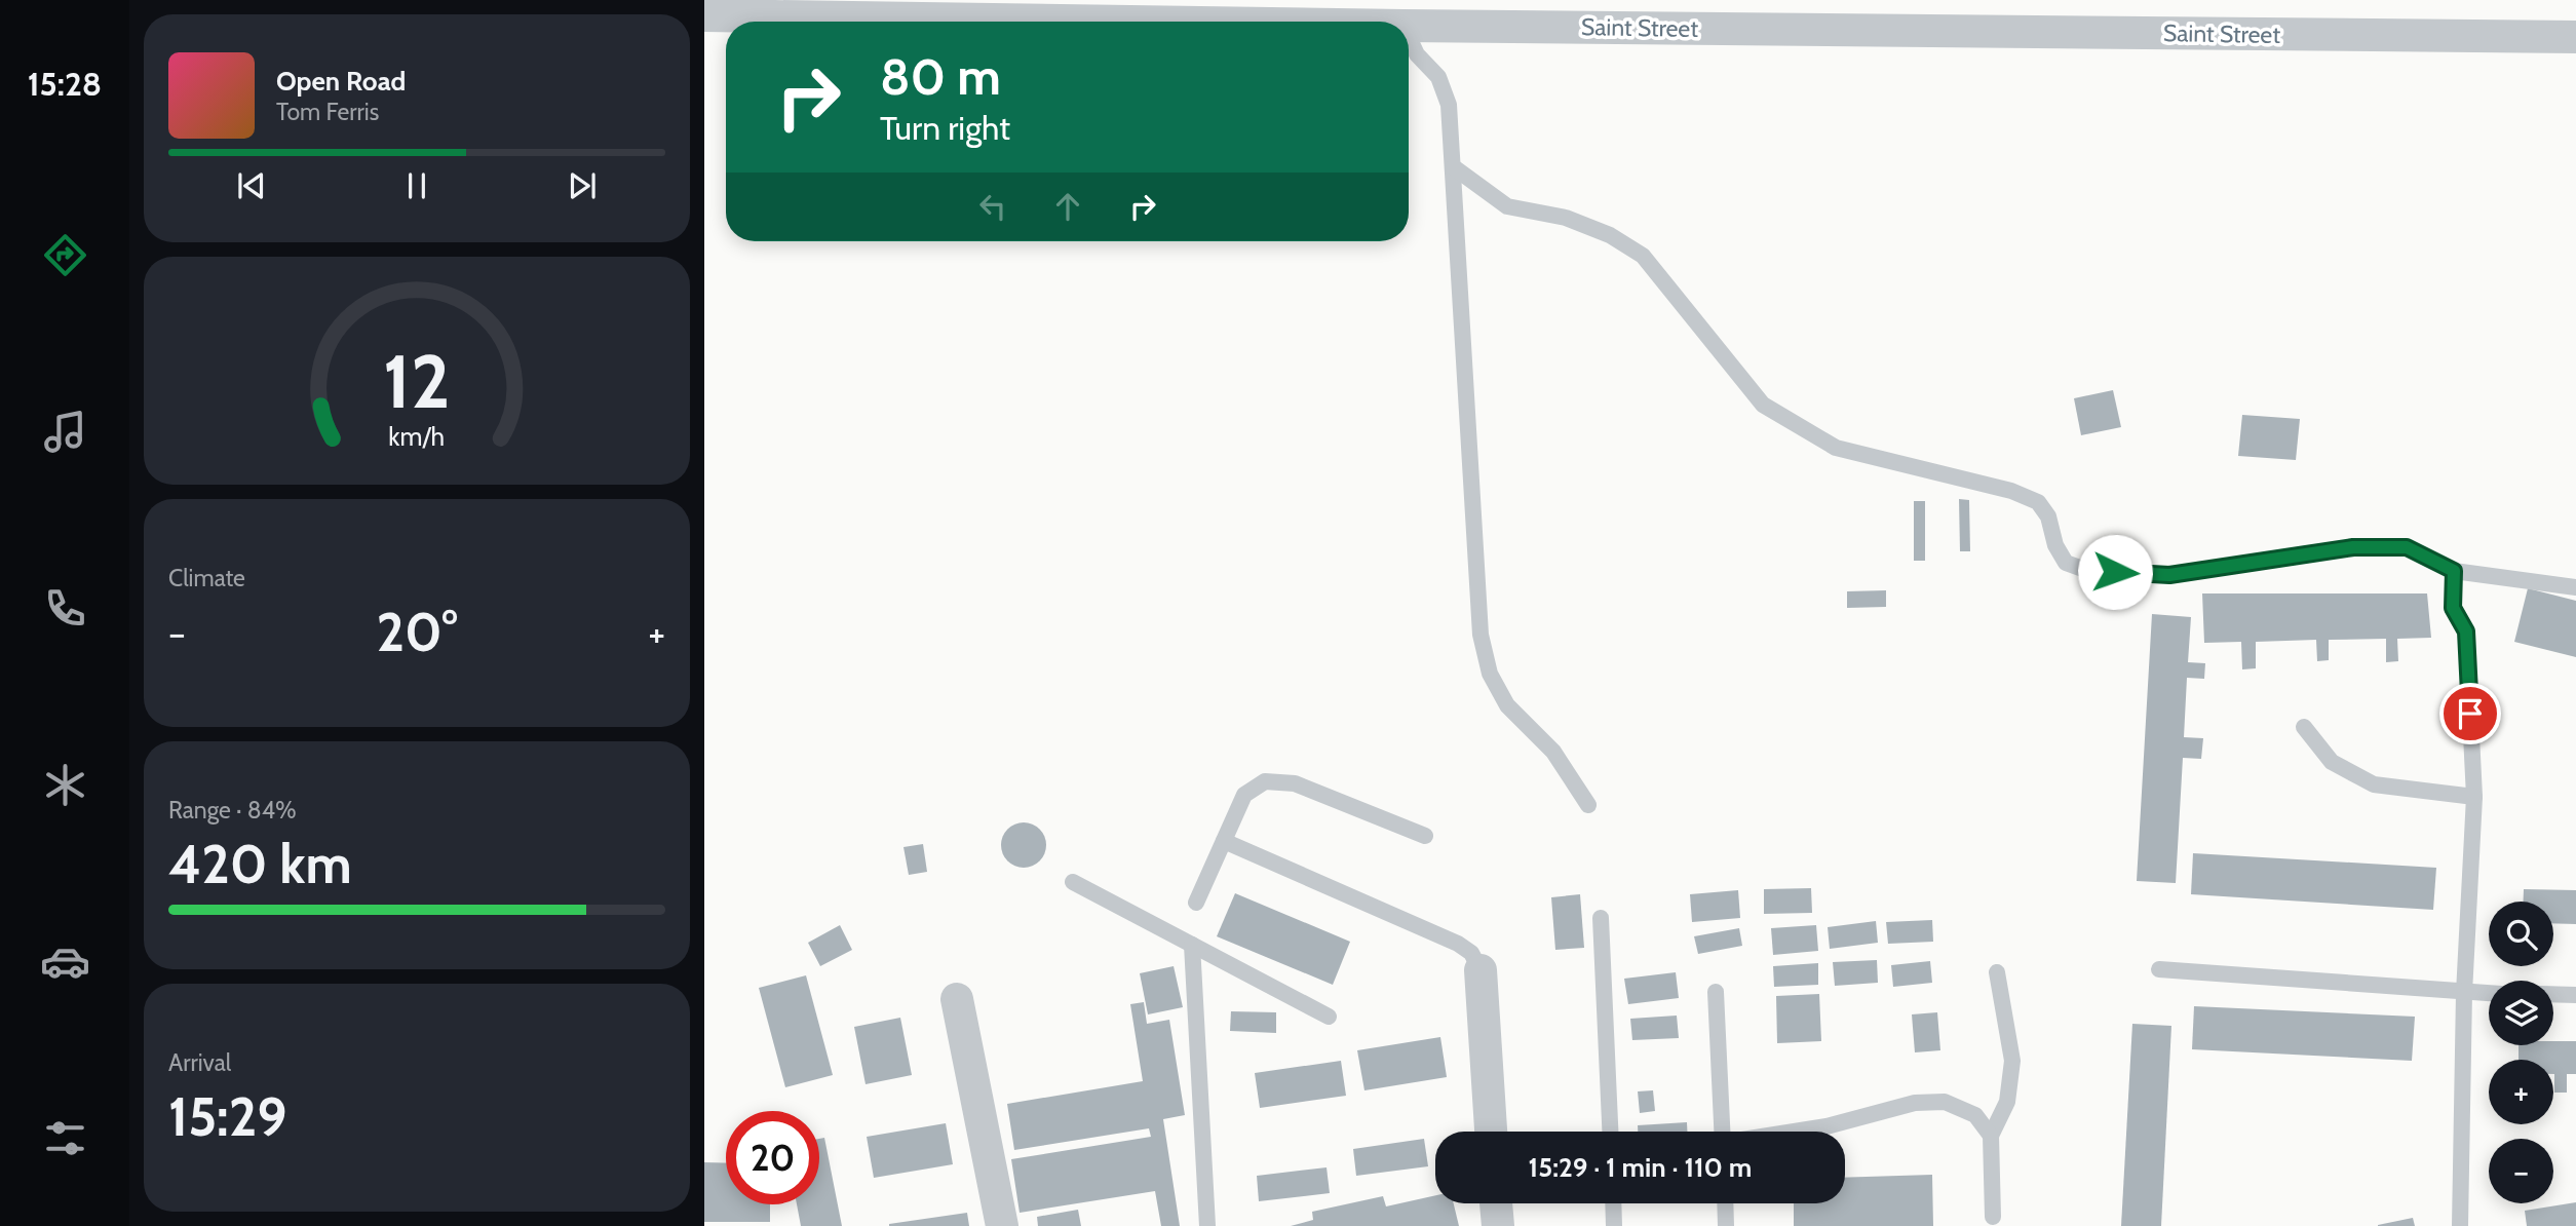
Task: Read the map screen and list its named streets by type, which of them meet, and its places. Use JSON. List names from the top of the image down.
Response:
{
  "streets": {
    "street": ["Saint Street"]
  },
  "page": {
    "tabs": "15:28",
    "turn": ["80 m", "Turn right"],
    "song": ["Open Road", "Tom Ferris"],
    "tile": [
      "Climate",
      ["Range · 84%", "420 km"],
      ["Arrival", "15:29"]
    ],
    "heat": ["−", "20°", "+"],
    "map_buttons": ["+", "−"],
    "limit": "20",
    "trip": "15:29 · 1 min · 110 m",
    "gauge": ["12", "km/h"]
  }
}
